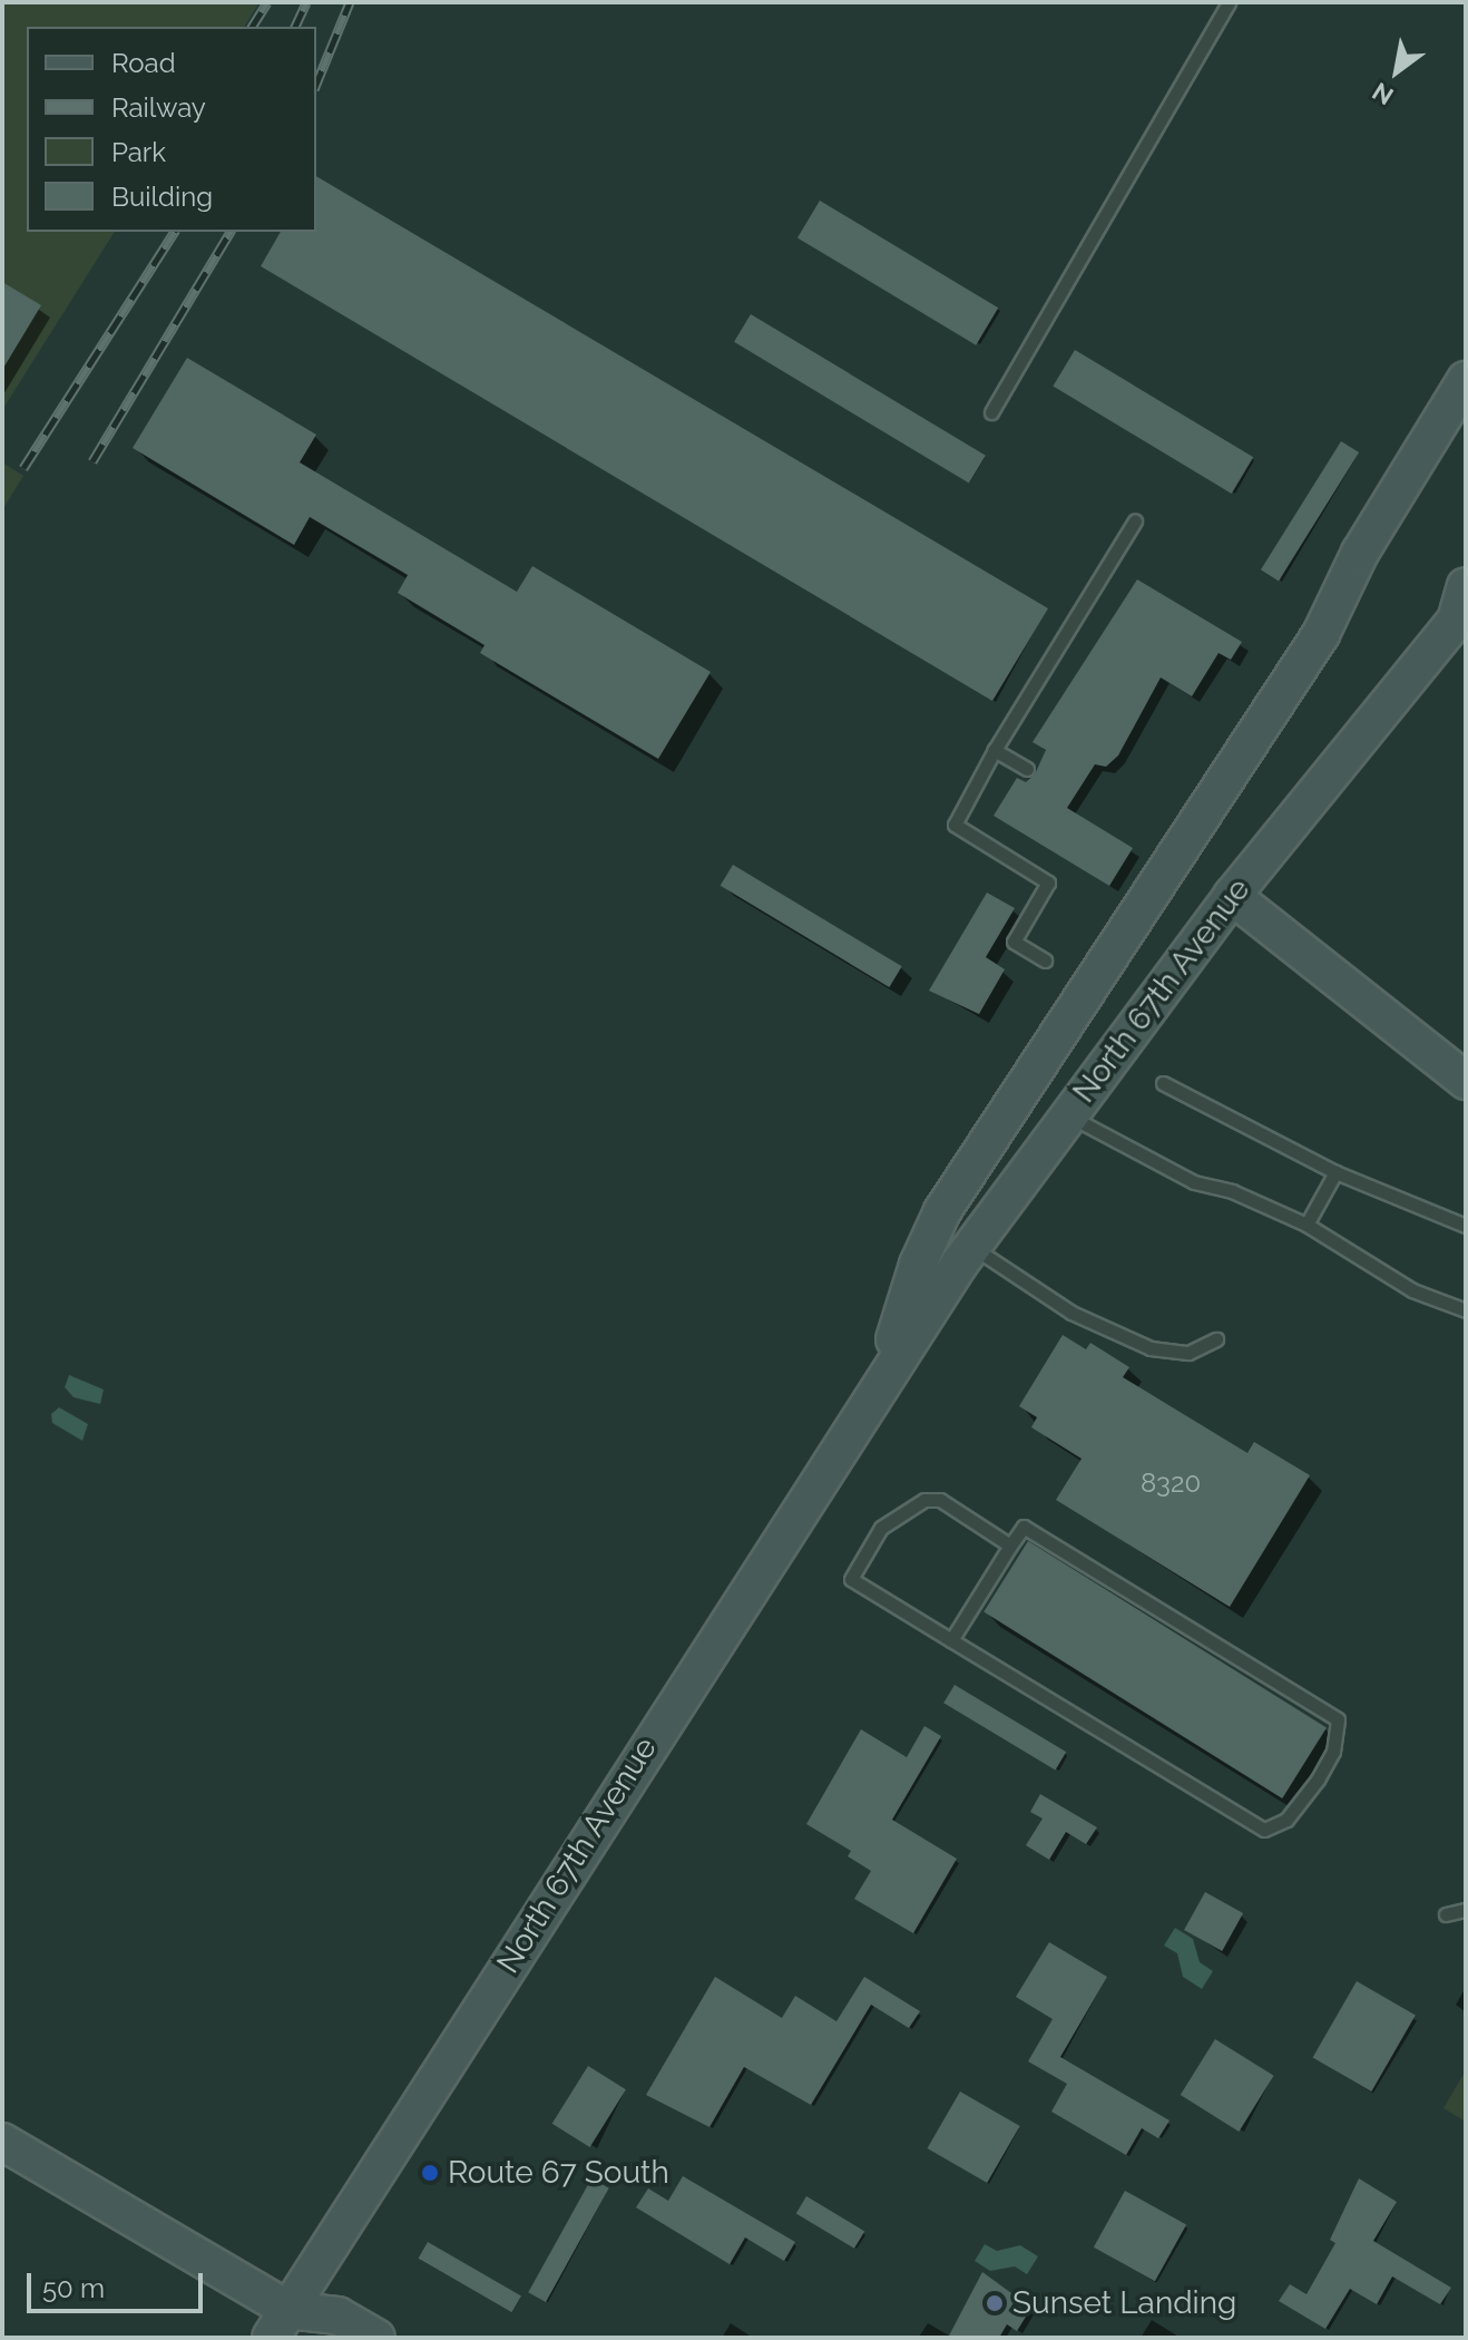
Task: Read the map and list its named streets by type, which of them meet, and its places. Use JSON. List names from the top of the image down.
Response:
{
  "streets": {
    "main road": ["North 67th Avenue"]
  },
  "places": ["Route 67 South", "Sunset Landing"],
  "house_numbers": ["8320"],
  "legend": [
    "Road",
    "Railway",
    "Park",
    "Building"
  ],
  "scale_bar": "50 m",
  "north": "bottom left"
}
